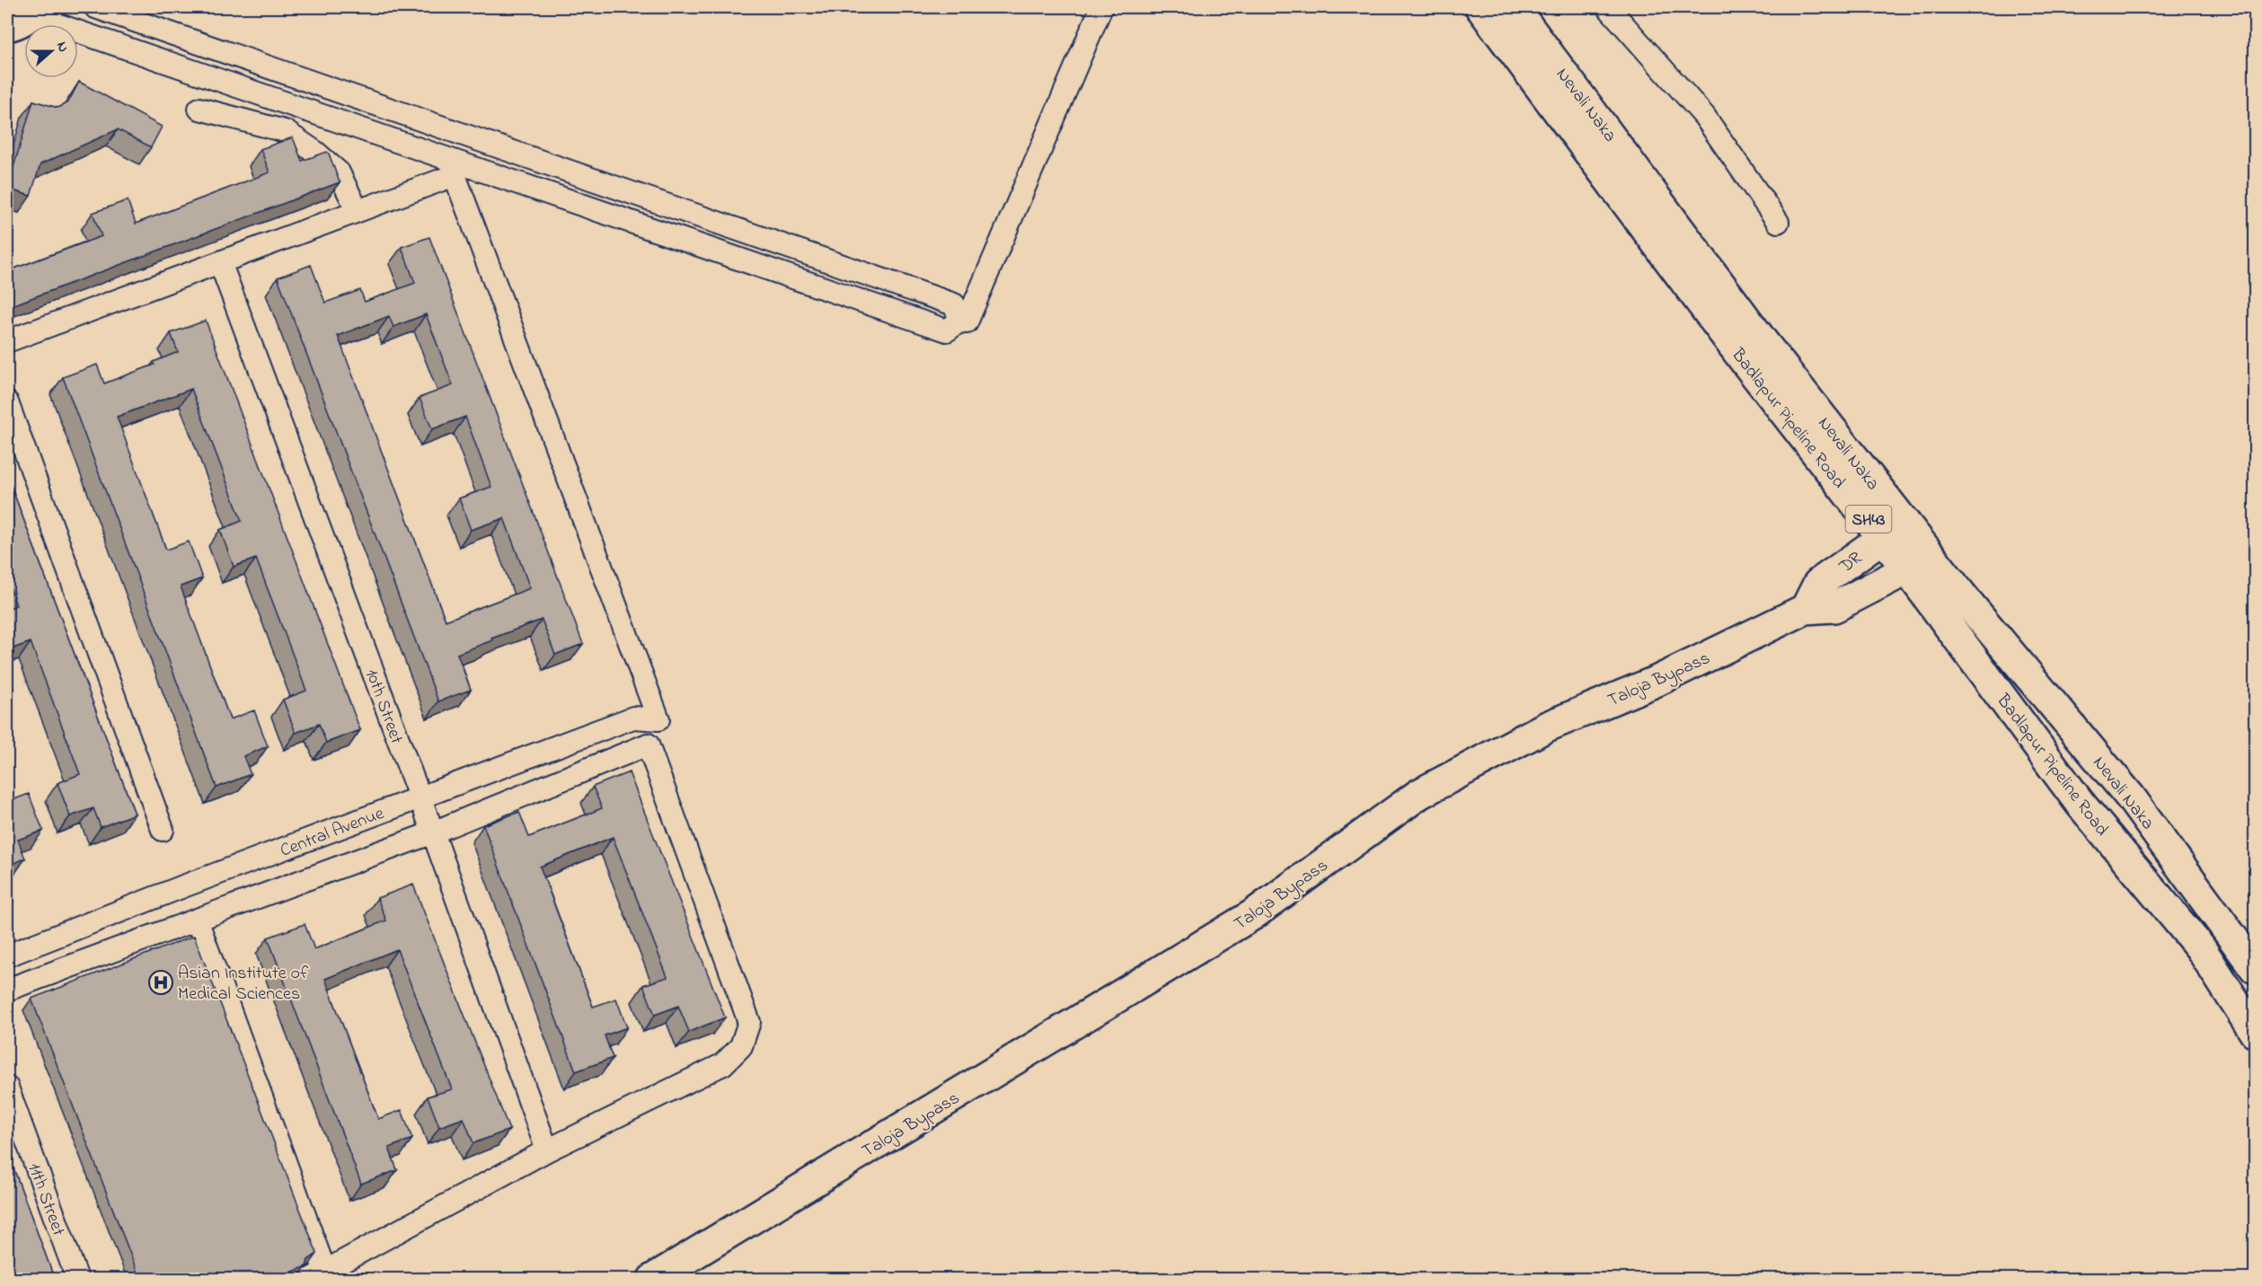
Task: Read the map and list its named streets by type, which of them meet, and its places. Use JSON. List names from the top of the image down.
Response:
{
  "streets": {
    "main road": [
      "Nevali Naka",
      "Badlapur Pipeline Road",
      "SH43",
      "DR",
      "Taloja Bypass"
    ],
    "street": ["10th Street", "Central Avenue", "11th Street"]
  },
  "crossings": [
    ["Nevali Naka", "Badlapur Pipeline Road"],
    ["Nevali Naka", "DR"],
    ["Nevali Naka", "Taloja Bypass"],
    ["Badlapur Pipeline Road", "DR"],
    ["Badlapur Pipeline Road", "Taloja Bypass"],
    ["DR", "Taloja Bypass"],
    ["10th Street", "Central Avenue"]
  ],
  "places": {
    "hospital": ["Asian Institute of Medical Sciences"]
  },
  "north": "right"
}
